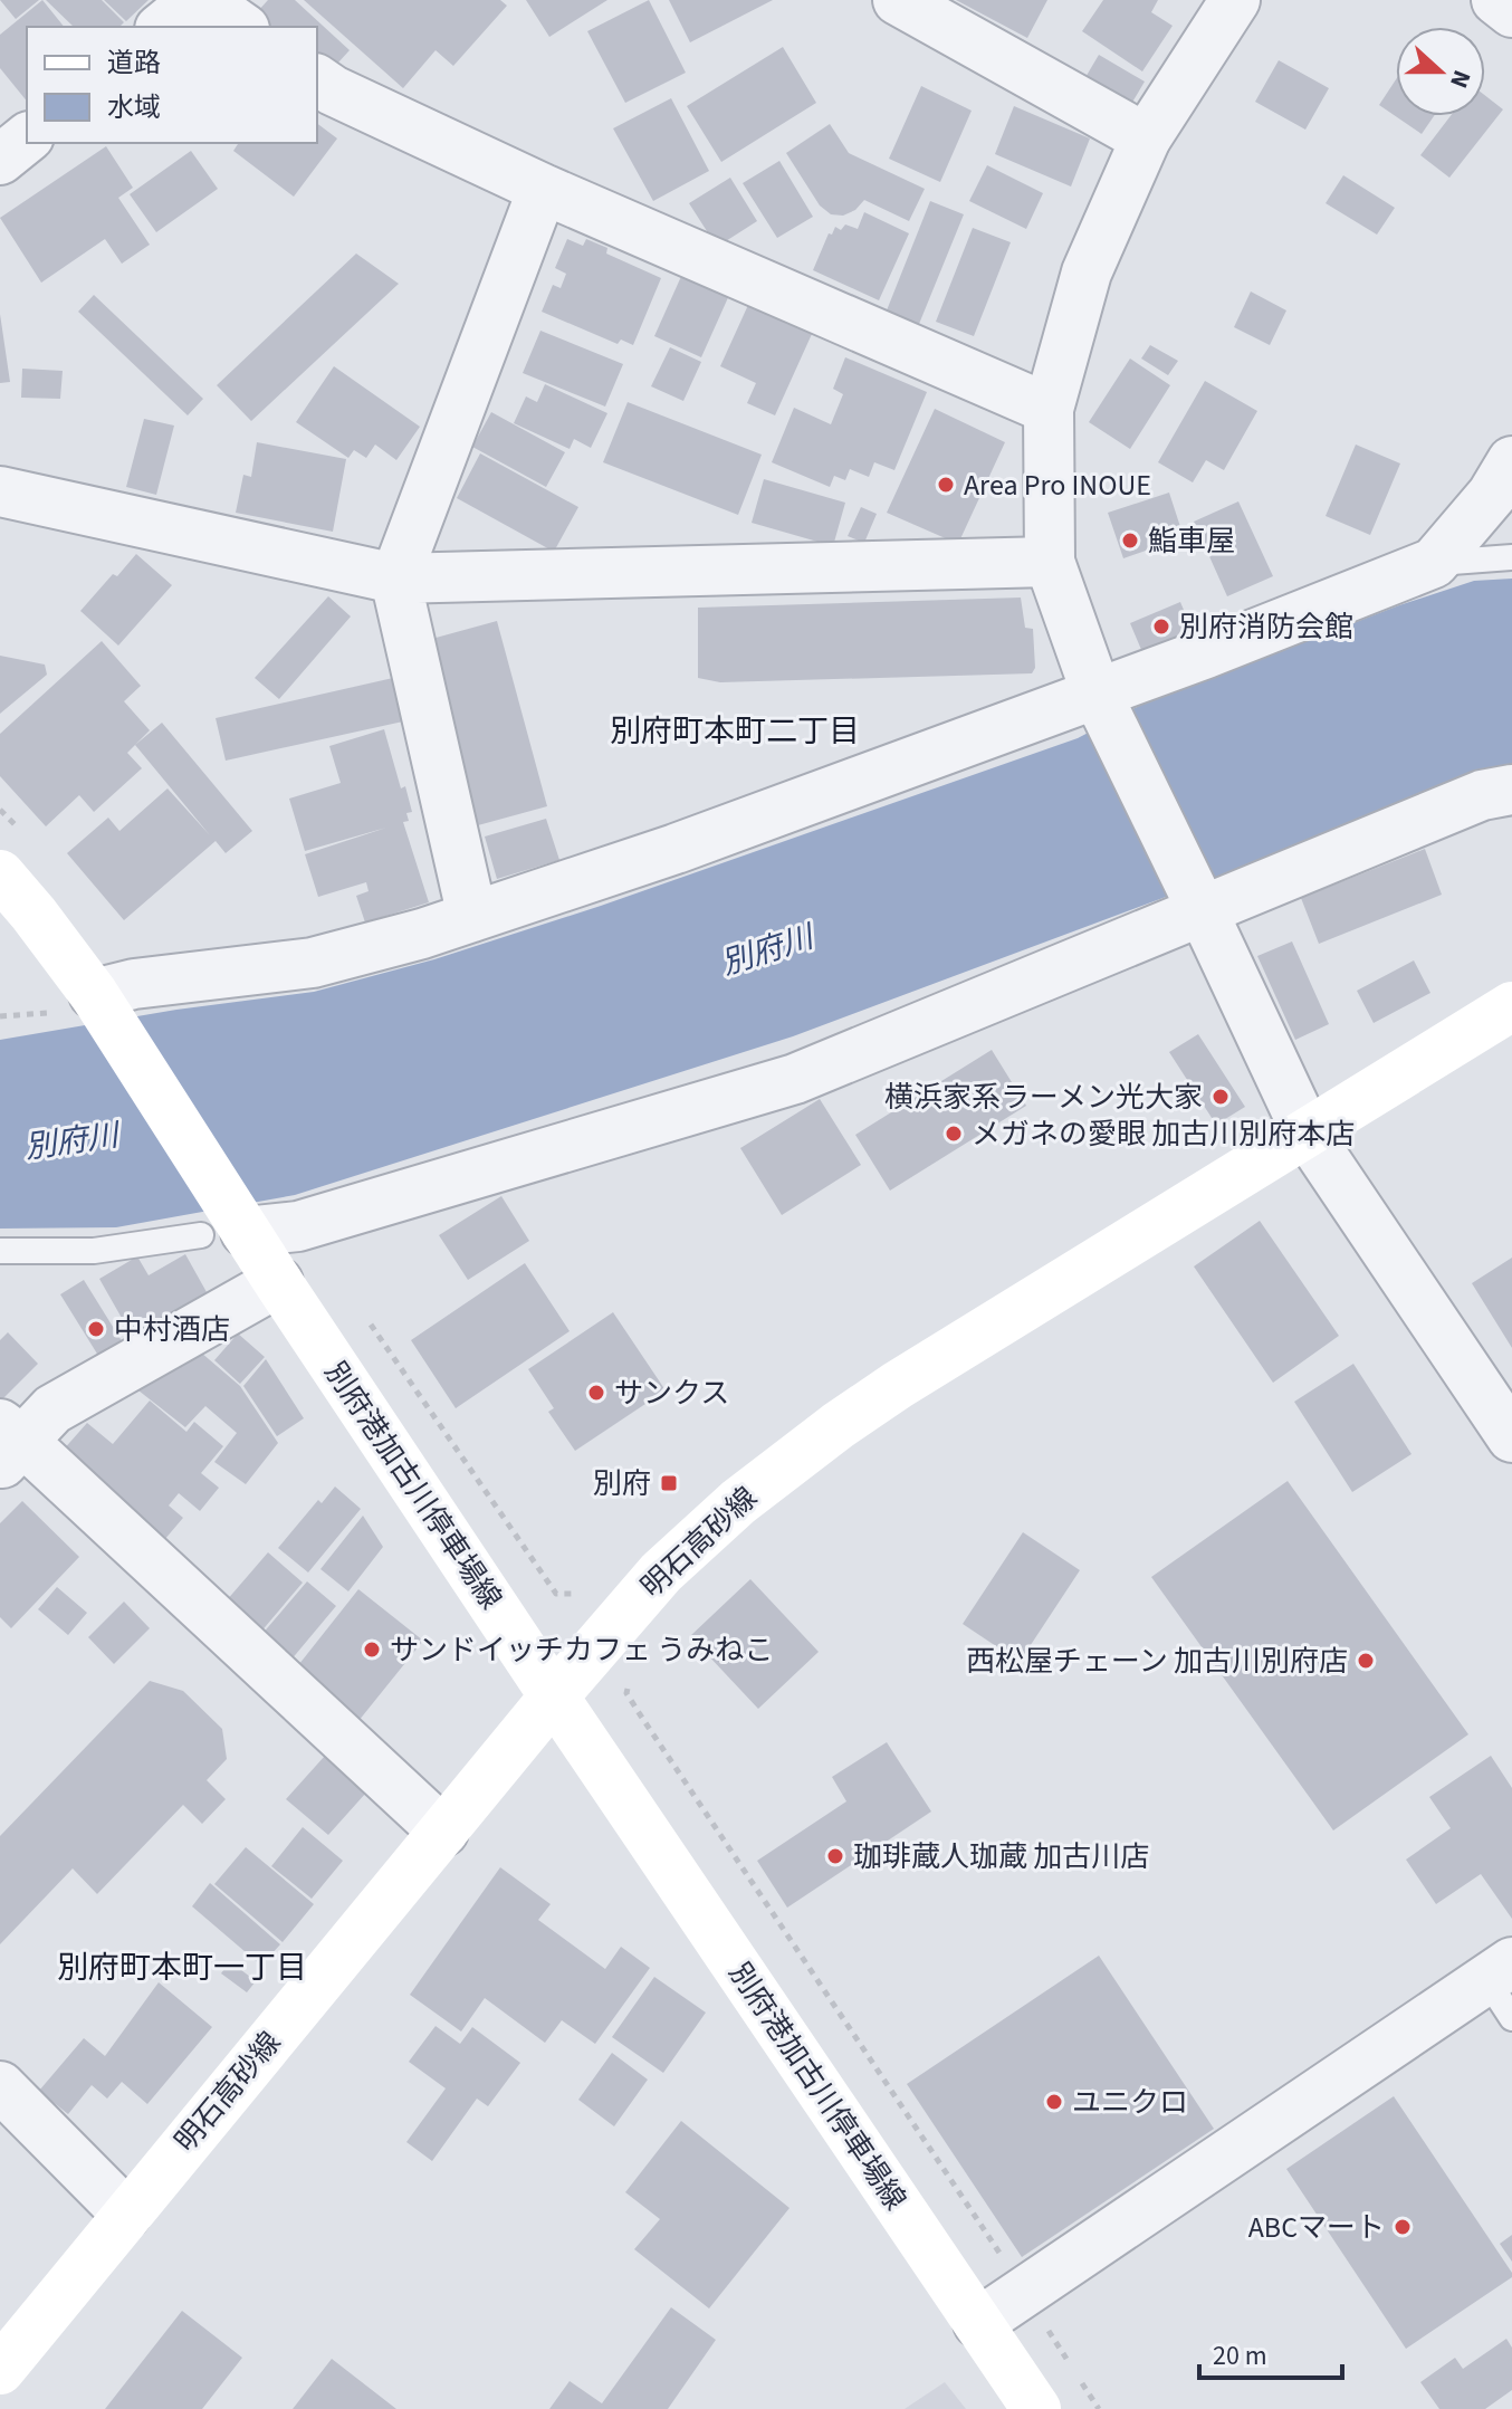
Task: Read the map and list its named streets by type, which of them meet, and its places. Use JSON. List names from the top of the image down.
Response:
{
  "streets": {
    "main road": ["別府港加古川停車場線", "明石高砂線"]
  },
  "crossings": [
    ["別府港加古川停車場線", "明石高砂線"]
  ],
  "districts": ["別府町本町二丁目", "別府町本町一丁目"],
  "water": ["別府川"],
  "places": {
    "other": [
      "Area Pro INOUE",
      "鮨車屋",
      "別府消防会館",
      "横浜家系ラーメン光大家",
      "メガネの愛眼 加古川別府本店",
      "中村酒店",
      "サンクス",
      "サンドイッチカフェ うみねこ",
      "西松屋チェーン 加古川別府店",
      "珈琲蔵人珈蔵 加古川店",
      "ユニクロ",
      "ABCマート"
    ],
    "transit": ["別府"]
  },
  "legend": ["道路", "水域"],
  "scale_bar": "20 m",
  "north": "right"
}
